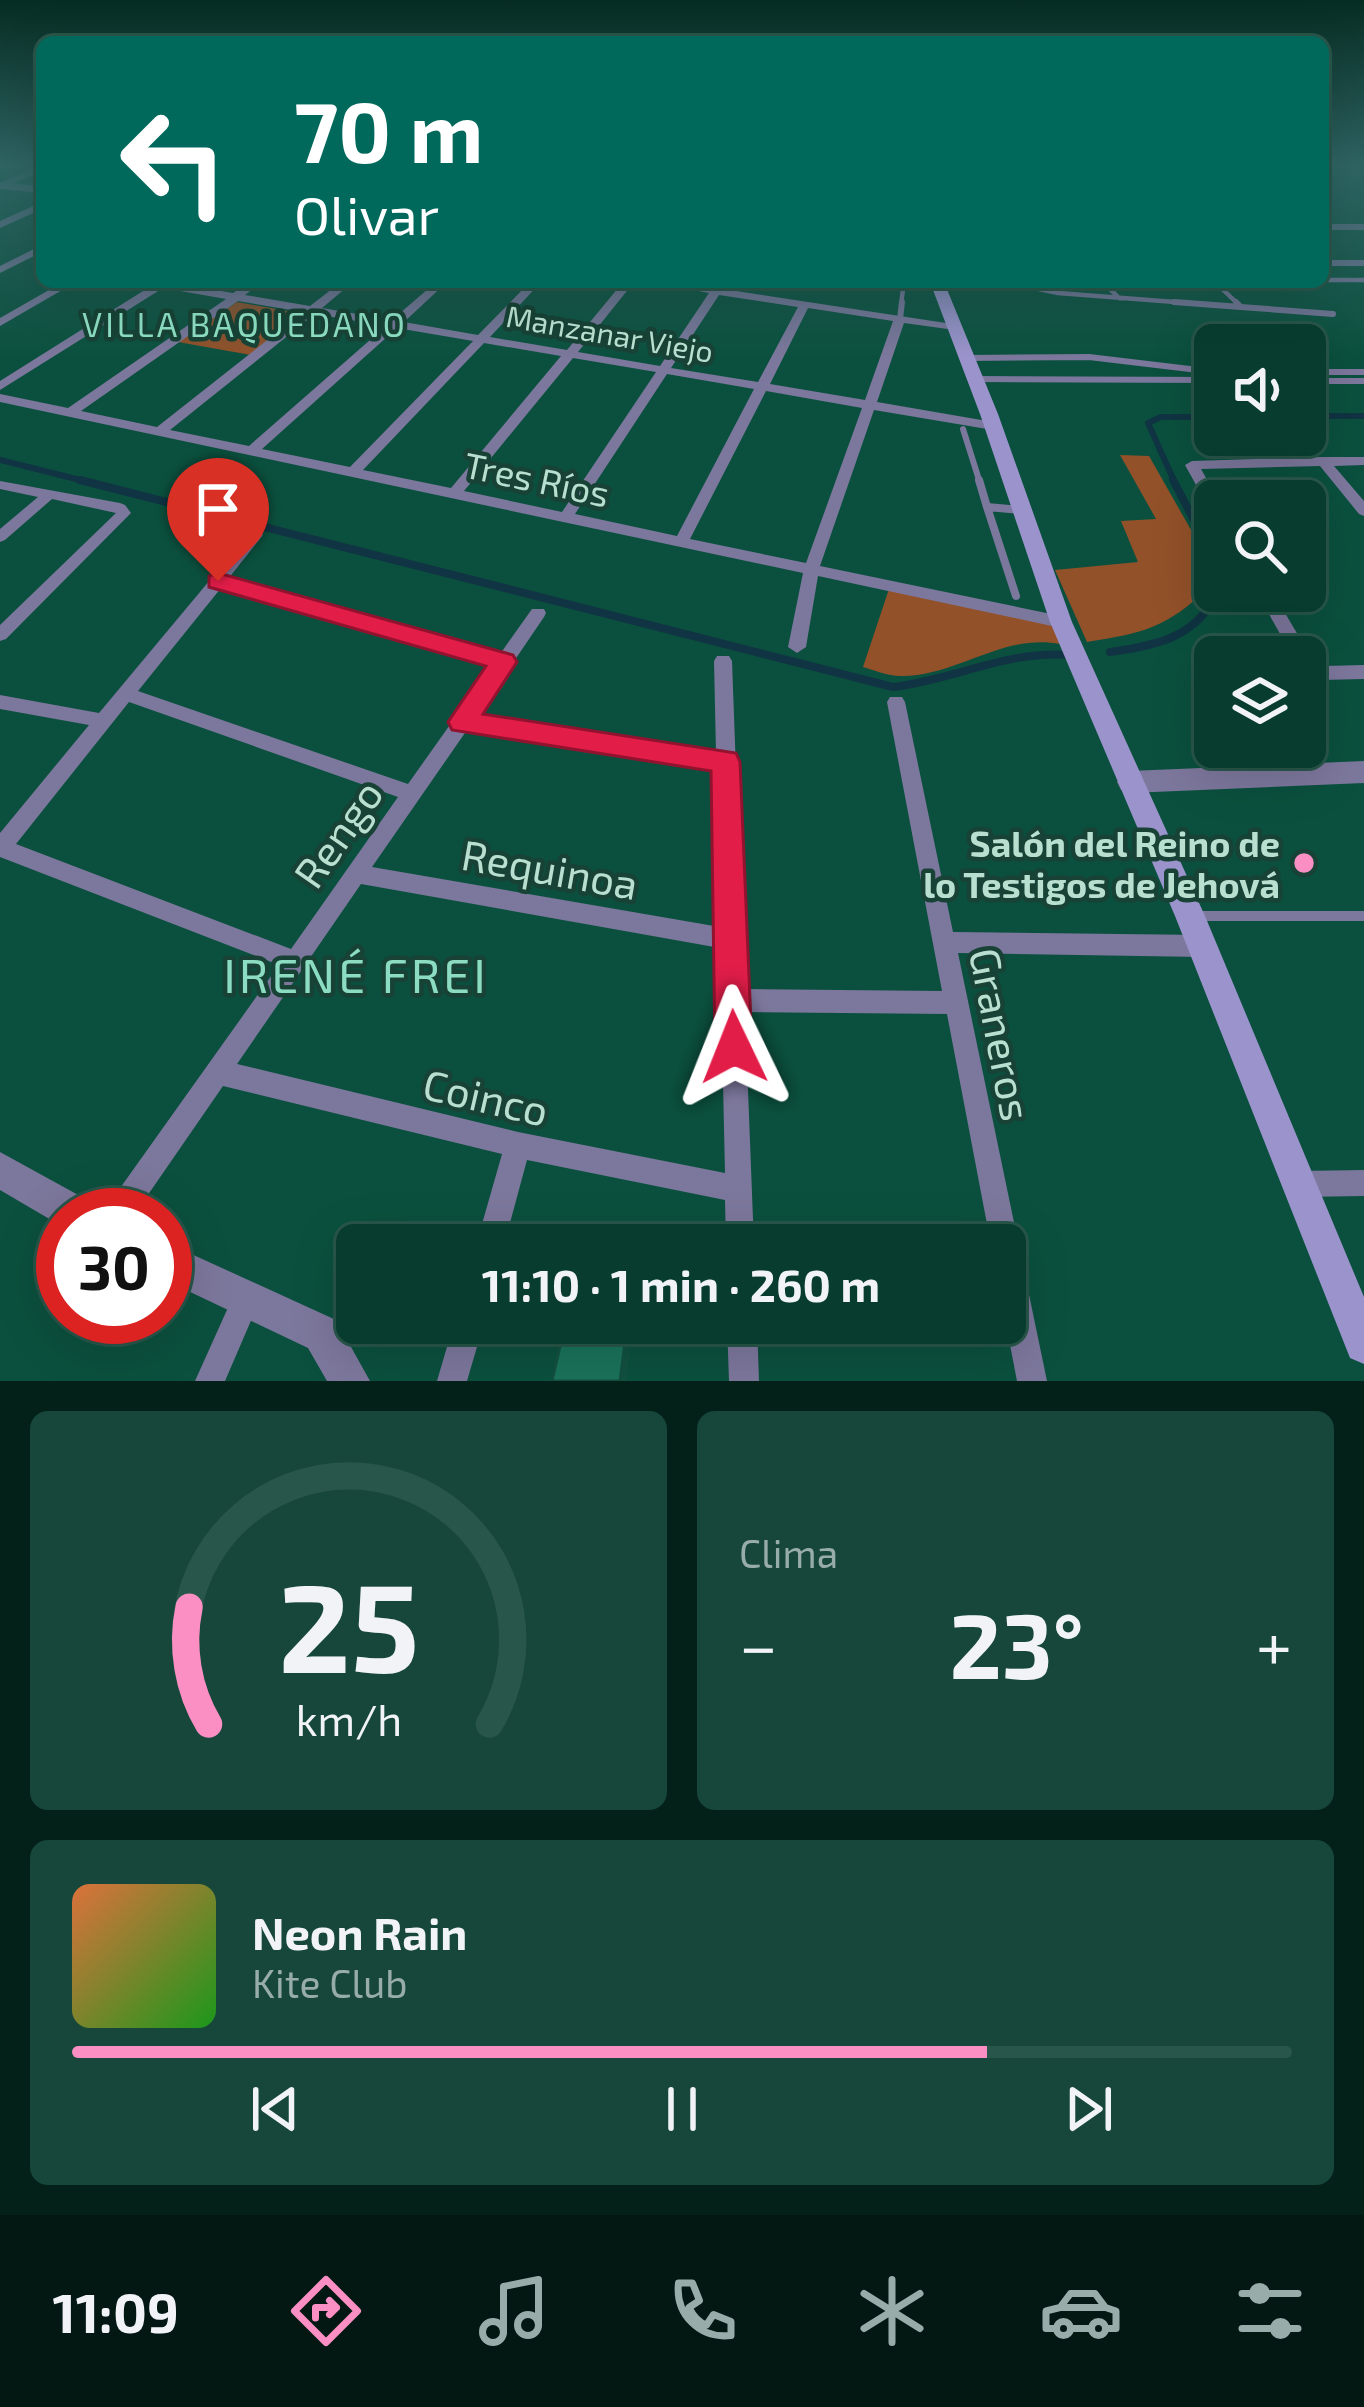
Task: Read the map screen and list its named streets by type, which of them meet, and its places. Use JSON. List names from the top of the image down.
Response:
{
  "streets": {
    "street": [
      "Manzanar Viejo",
      "Tres Ríos",
      "Rengo",
      "Requinoa",
      "Graneros",
      "Coinco"
    ]
  },
  "crossings": [
    ["Rengo", "Requinoa"],
    ["Rengo", "Coinco"]
  ],
  "districts": ["VILLA BAQUEDANO", "IRENÉ FREI"],
  "places": ["Salón del Reino de lo Testigos de Jehová"],
  "page": {
    "turn": ["70 m", "Olivar"],
    "limit": "30",
    "trip": "11:10 · 1 min · 260 m",
    "tile": "Clima",
    "heat": ["−", "23°", "+"],
    "song": ["Neon Rain", "Kite Club"],
    "tabs": "11:09",
    "gauge": ["25", "km/h"]
  }
}
